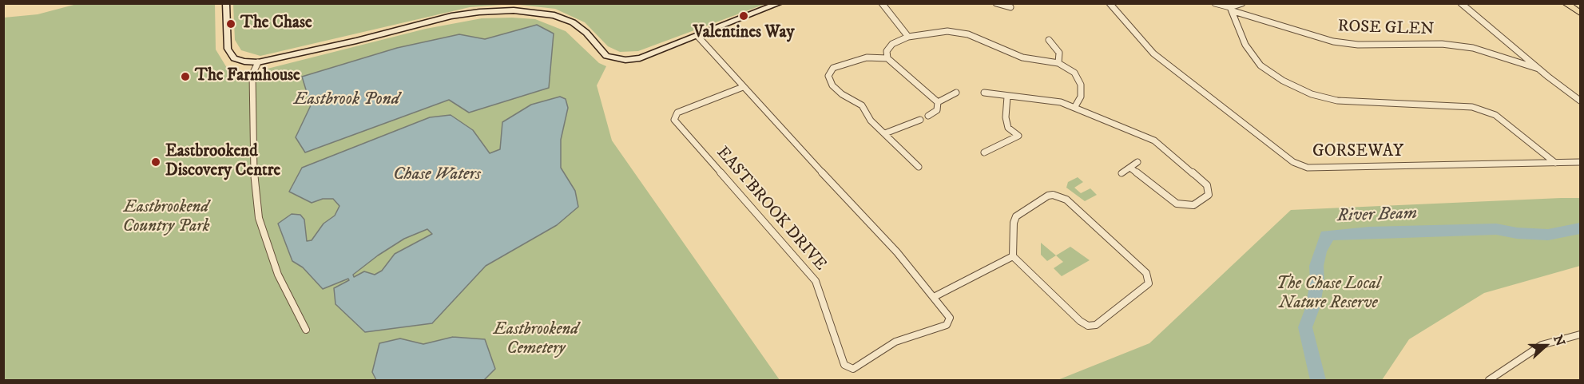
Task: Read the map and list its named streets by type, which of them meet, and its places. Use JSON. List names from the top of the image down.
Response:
{
  "streets": {
    "street": ["ROSE GLEN", "GORSEWAY", "EASTBROOK DRIVE"]
  },
  "water": ["Eastbrook Pond", "Chase Waters", "River Beam"],
  "parks": ["Eastbrookend Country Park", "The Chase Local Nature Reserve", "Eastbrookend Cemetery"],
  "places": [
    "Valentines Way",
    "The Chase",
    "The Farmhouse",
    "Eastbrookend Discovery Centre"
  ],
  "north": "right"
}
